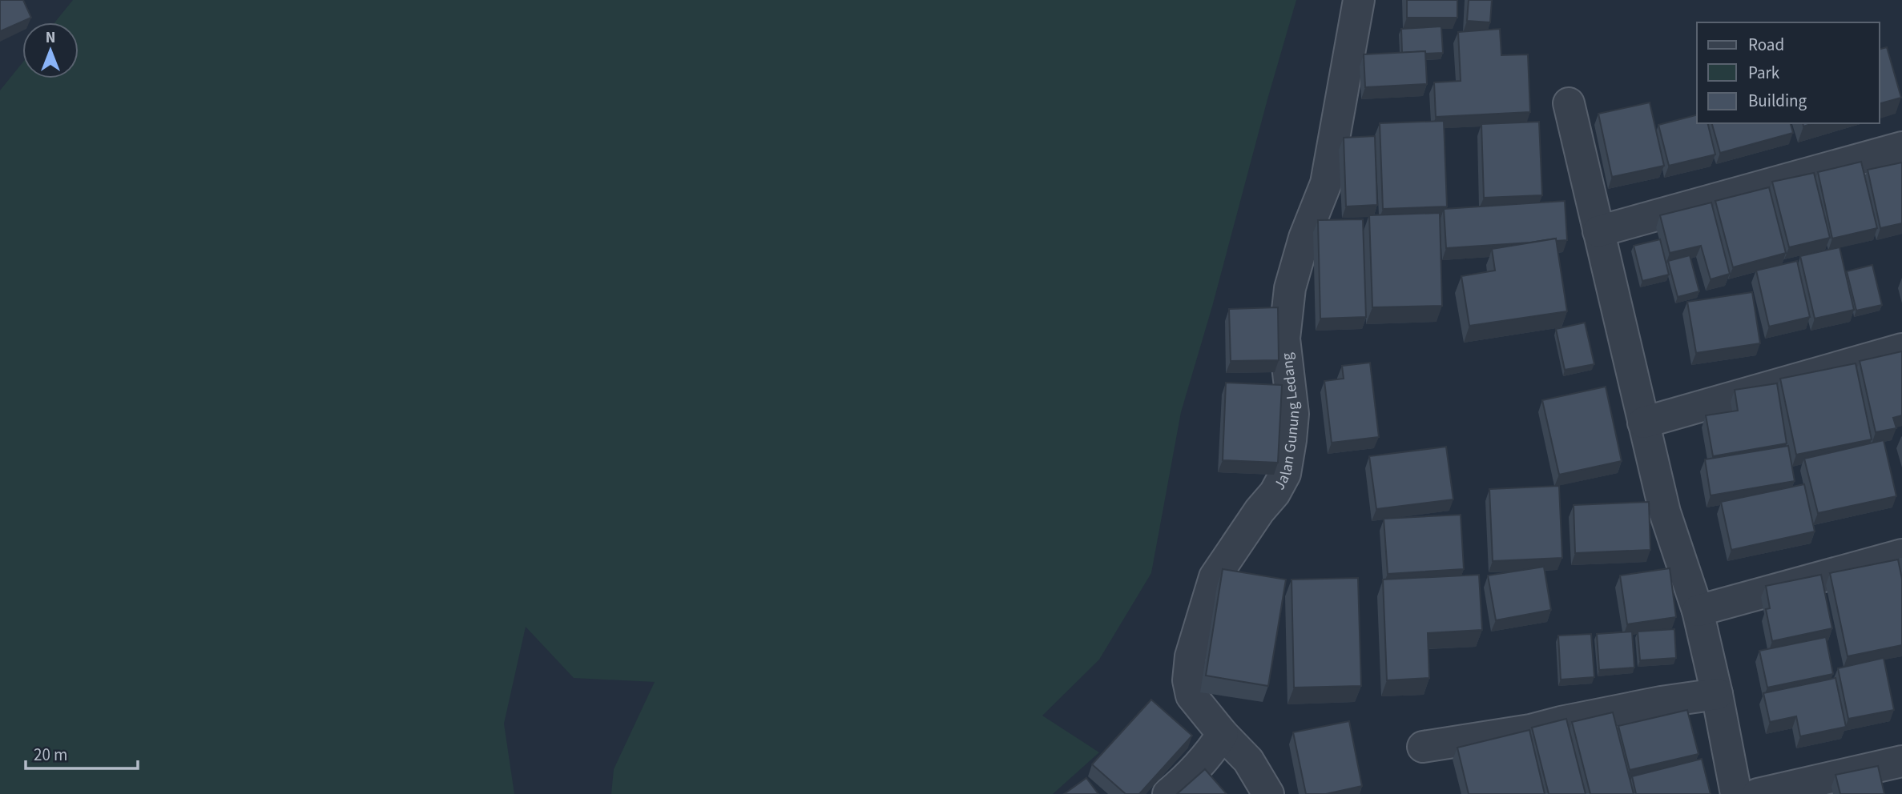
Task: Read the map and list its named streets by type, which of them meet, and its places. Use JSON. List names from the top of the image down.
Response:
{
  "streets": {
    "street": ["Jalan Gunung Ledang"]
  },
  "legend": ["Road", "Park", "Building"],
  "scale_bar": "20 m",
  "north": "top"
}
